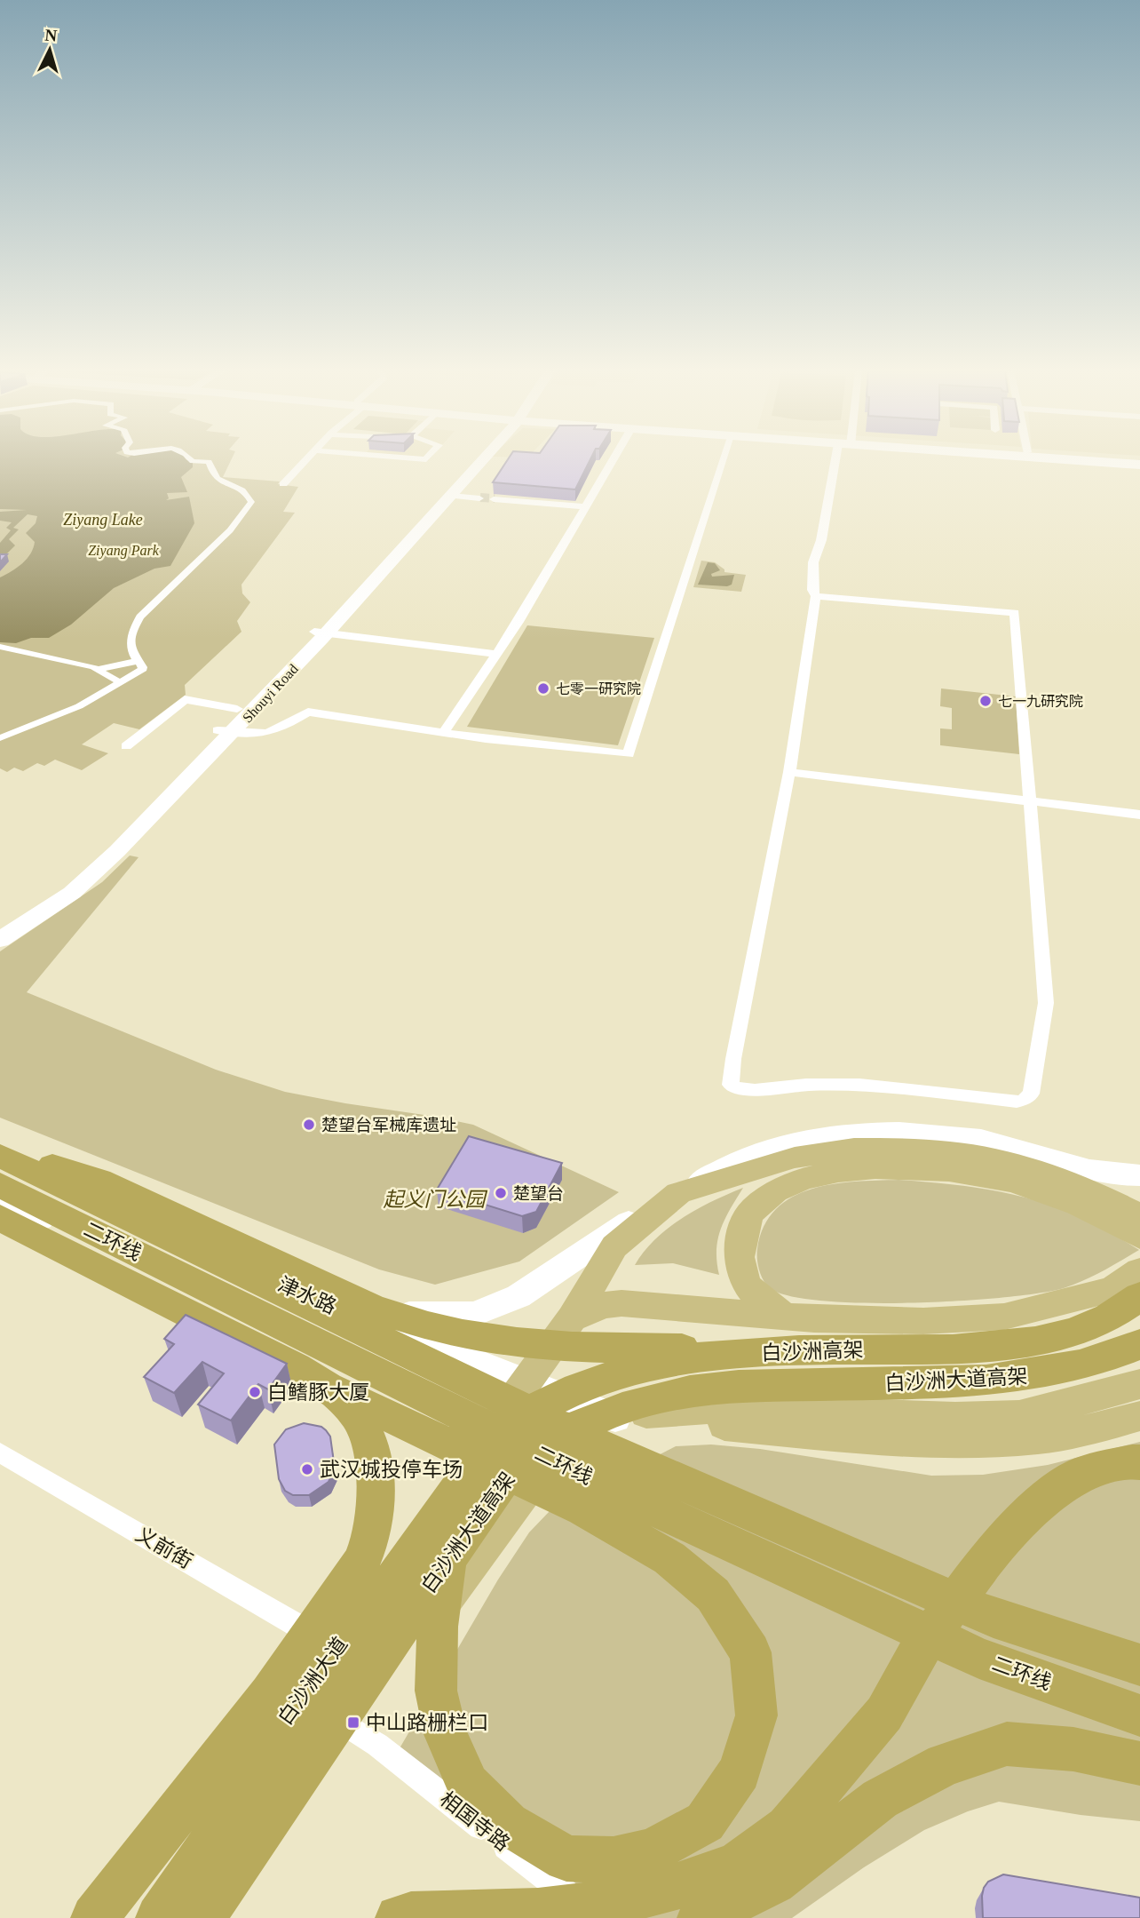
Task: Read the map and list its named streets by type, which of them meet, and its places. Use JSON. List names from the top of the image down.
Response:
{
  "streets": {
    "highway": ["二环线", "白沙洲高架", "白沙洲大道高架"],
    "main road": ["Shouyi Road", "津水路", "白沙洲大道"],
    "street": ["义前街", "相国寺路"]
  },
  "crossings": [
    ["二环线", "津水路"],
    ["津水路", "白沙洲大道"],
    ["白沙洲高架", "白沙洲大道高架"],
    ["白沙洲高架", "白沙洲大道"],
    ["白沙洲大道高架", "白沙洲大道"]
  ],
  "water": ["Ziyang Lake"],
  "parks": ["Ziyang Park", "起义门公园"],
  "places": {
    "other": [
      "七零一研究院",
      "七一九研究院",
      "楚望台军械库遗址",
      "楚望台",
      "白鳍豚大厦",
      "武汉城投停车场"
    ],
    "transit": ["中山路栅栏口"]
  },
  "north": "top"
}
